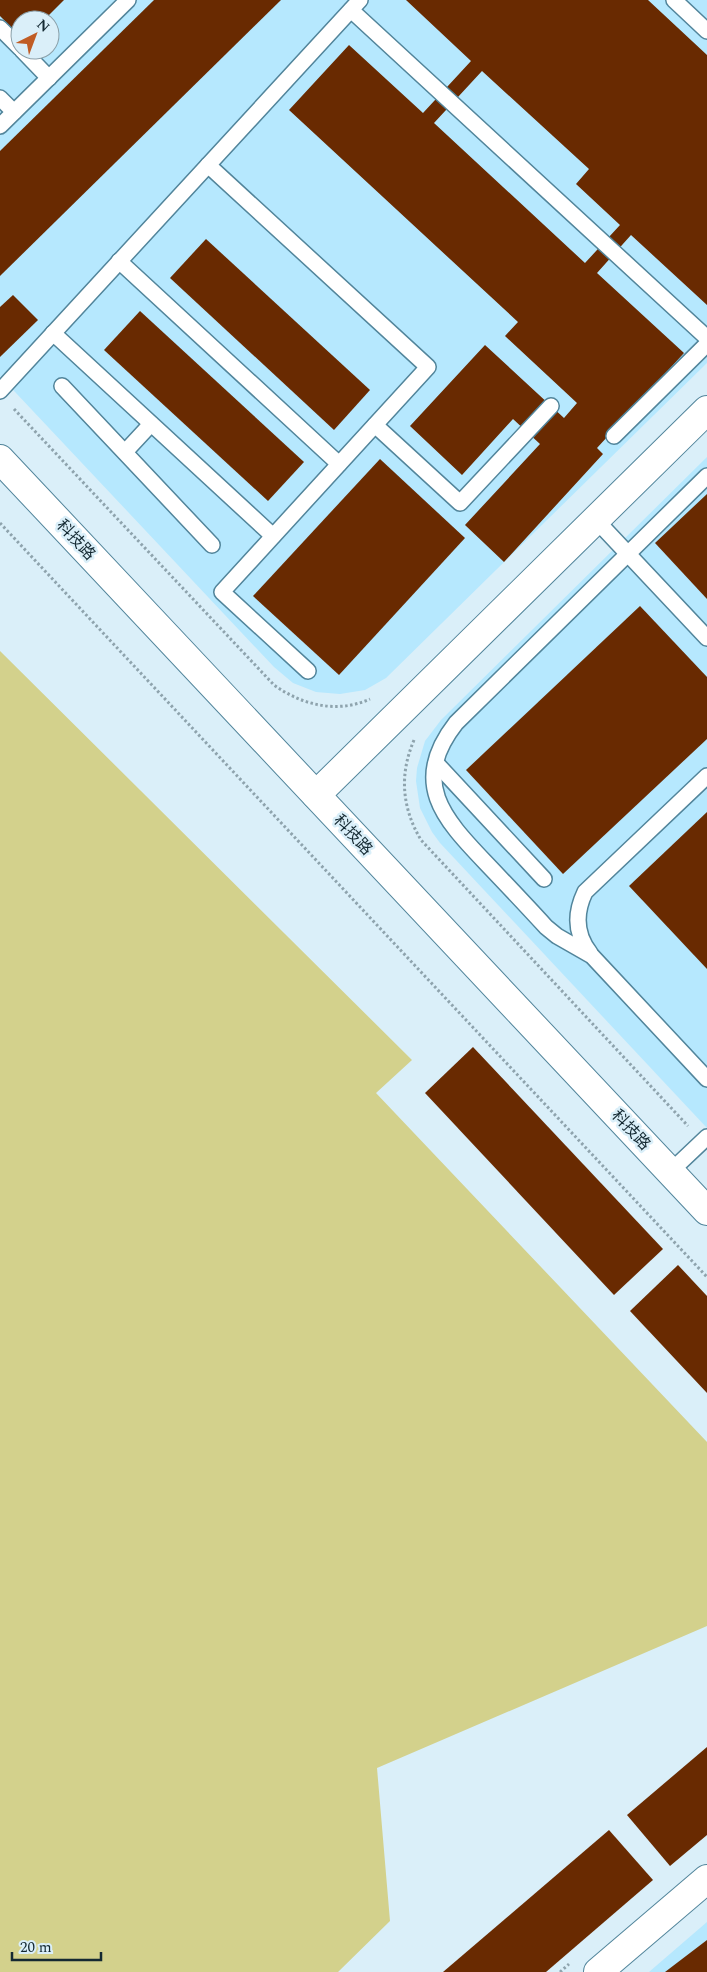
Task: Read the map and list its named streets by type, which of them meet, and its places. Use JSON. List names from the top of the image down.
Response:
{
  "streets": {
    "street": ["科技路"]
  },
  "scale_bar": "20 m",
  "north": "top right"
}
